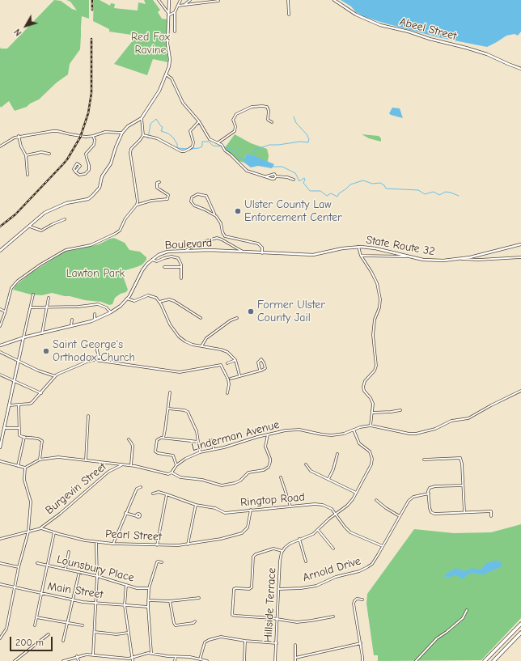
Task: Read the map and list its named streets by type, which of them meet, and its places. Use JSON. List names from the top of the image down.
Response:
{
  "streets": {
    "main road": ["Abeel Street", "Boulevard", "State Route 32"],
    "street": [
      "Linderman Avenue",
      "Burgevin Street",
      "Ringtop Road",
      "Pearl Street",
      "Lounsbury Place",
      "Arnold Drive",
      "Main Street",
      "Hillside Terrace"
    ]
  },
  "crossings": [
    ["Boulevard", "State Route 32"],
    ["Burgevin Street", "Pearl Street"],
    ["Ringtop Road", "Pearl Street"],
    ["Ringtop Road", "Arnold Drive"],
    ["Arnold Drive", "Hillside Terrace"]
  ],
  "parks": ["Red Fox Ravine", "Lawton Park"],
  "places": ["Ulster County Law Enforcement Center", "Former Ulster County Jail", "Saint George's Orthodox Church"],
  "scale_bar": "200 m",
  "north": "bottom left"
}
